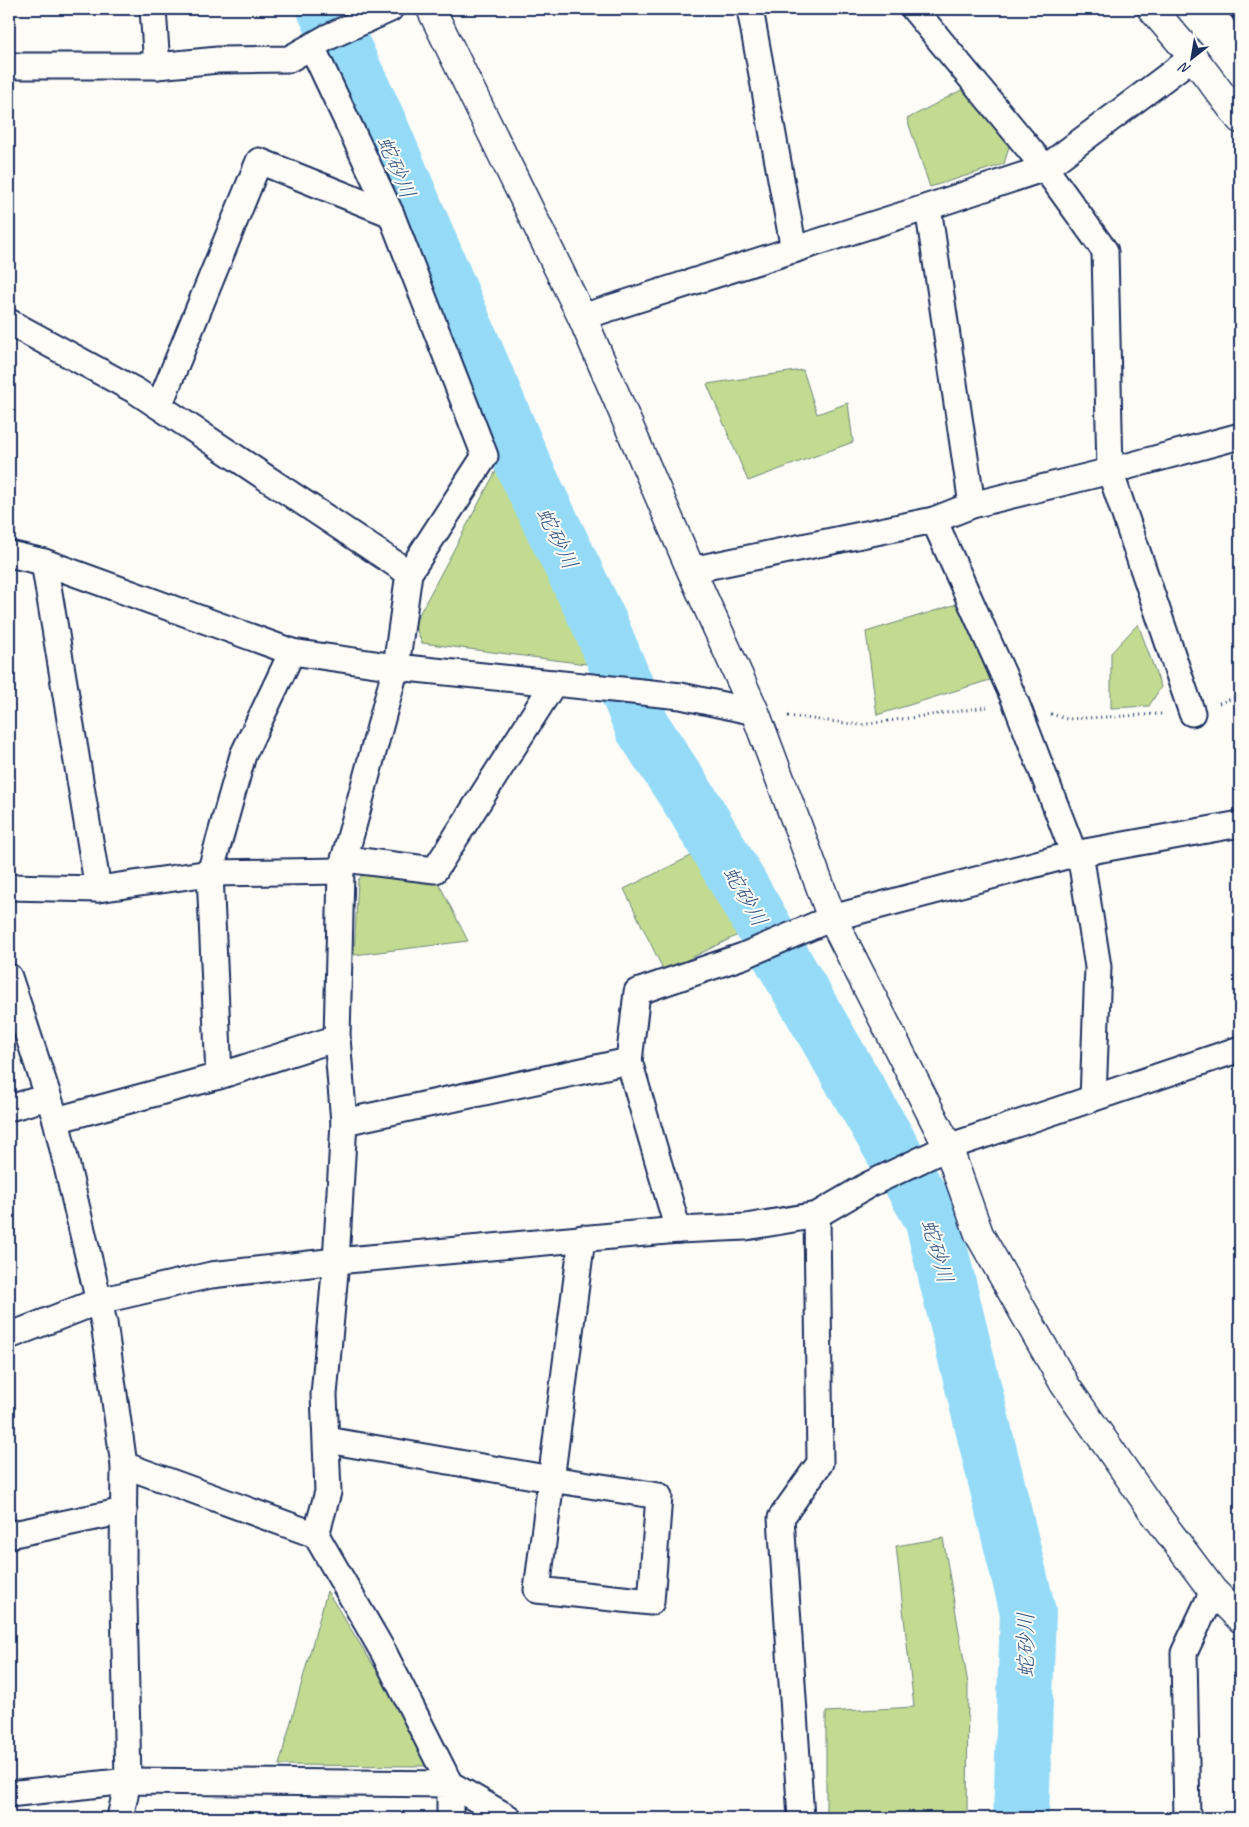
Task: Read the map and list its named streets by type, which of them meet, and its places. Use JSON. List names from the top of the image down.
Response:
{
  "water": ["蛇砂川"],
  "north": "bottom left"
}
